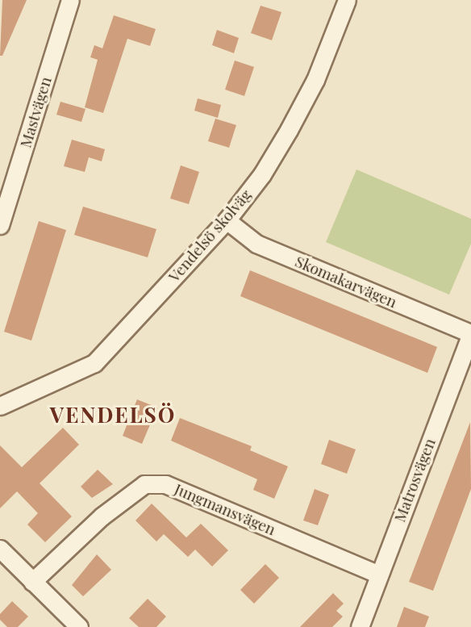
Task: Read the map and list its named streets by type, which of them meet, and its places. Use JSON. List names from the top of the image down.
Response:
{
  "streets": {
    "street": [
      "Mastvägen",
      "Vendelsö skolväg",
      "Skomakarvägen",
      "Matrosvägen",
      "Jungmansvägen"
    ]
  },
  "crossings": [
    ["Vendelsö skolväg", "Skomakarvägen"],
    ["Skomakarvägen", "Matrosvägen"],
    ["Matrosvägen", "Jungmansvägen"]
  ],
  "districts": ["VENDELSÖ"]
}
